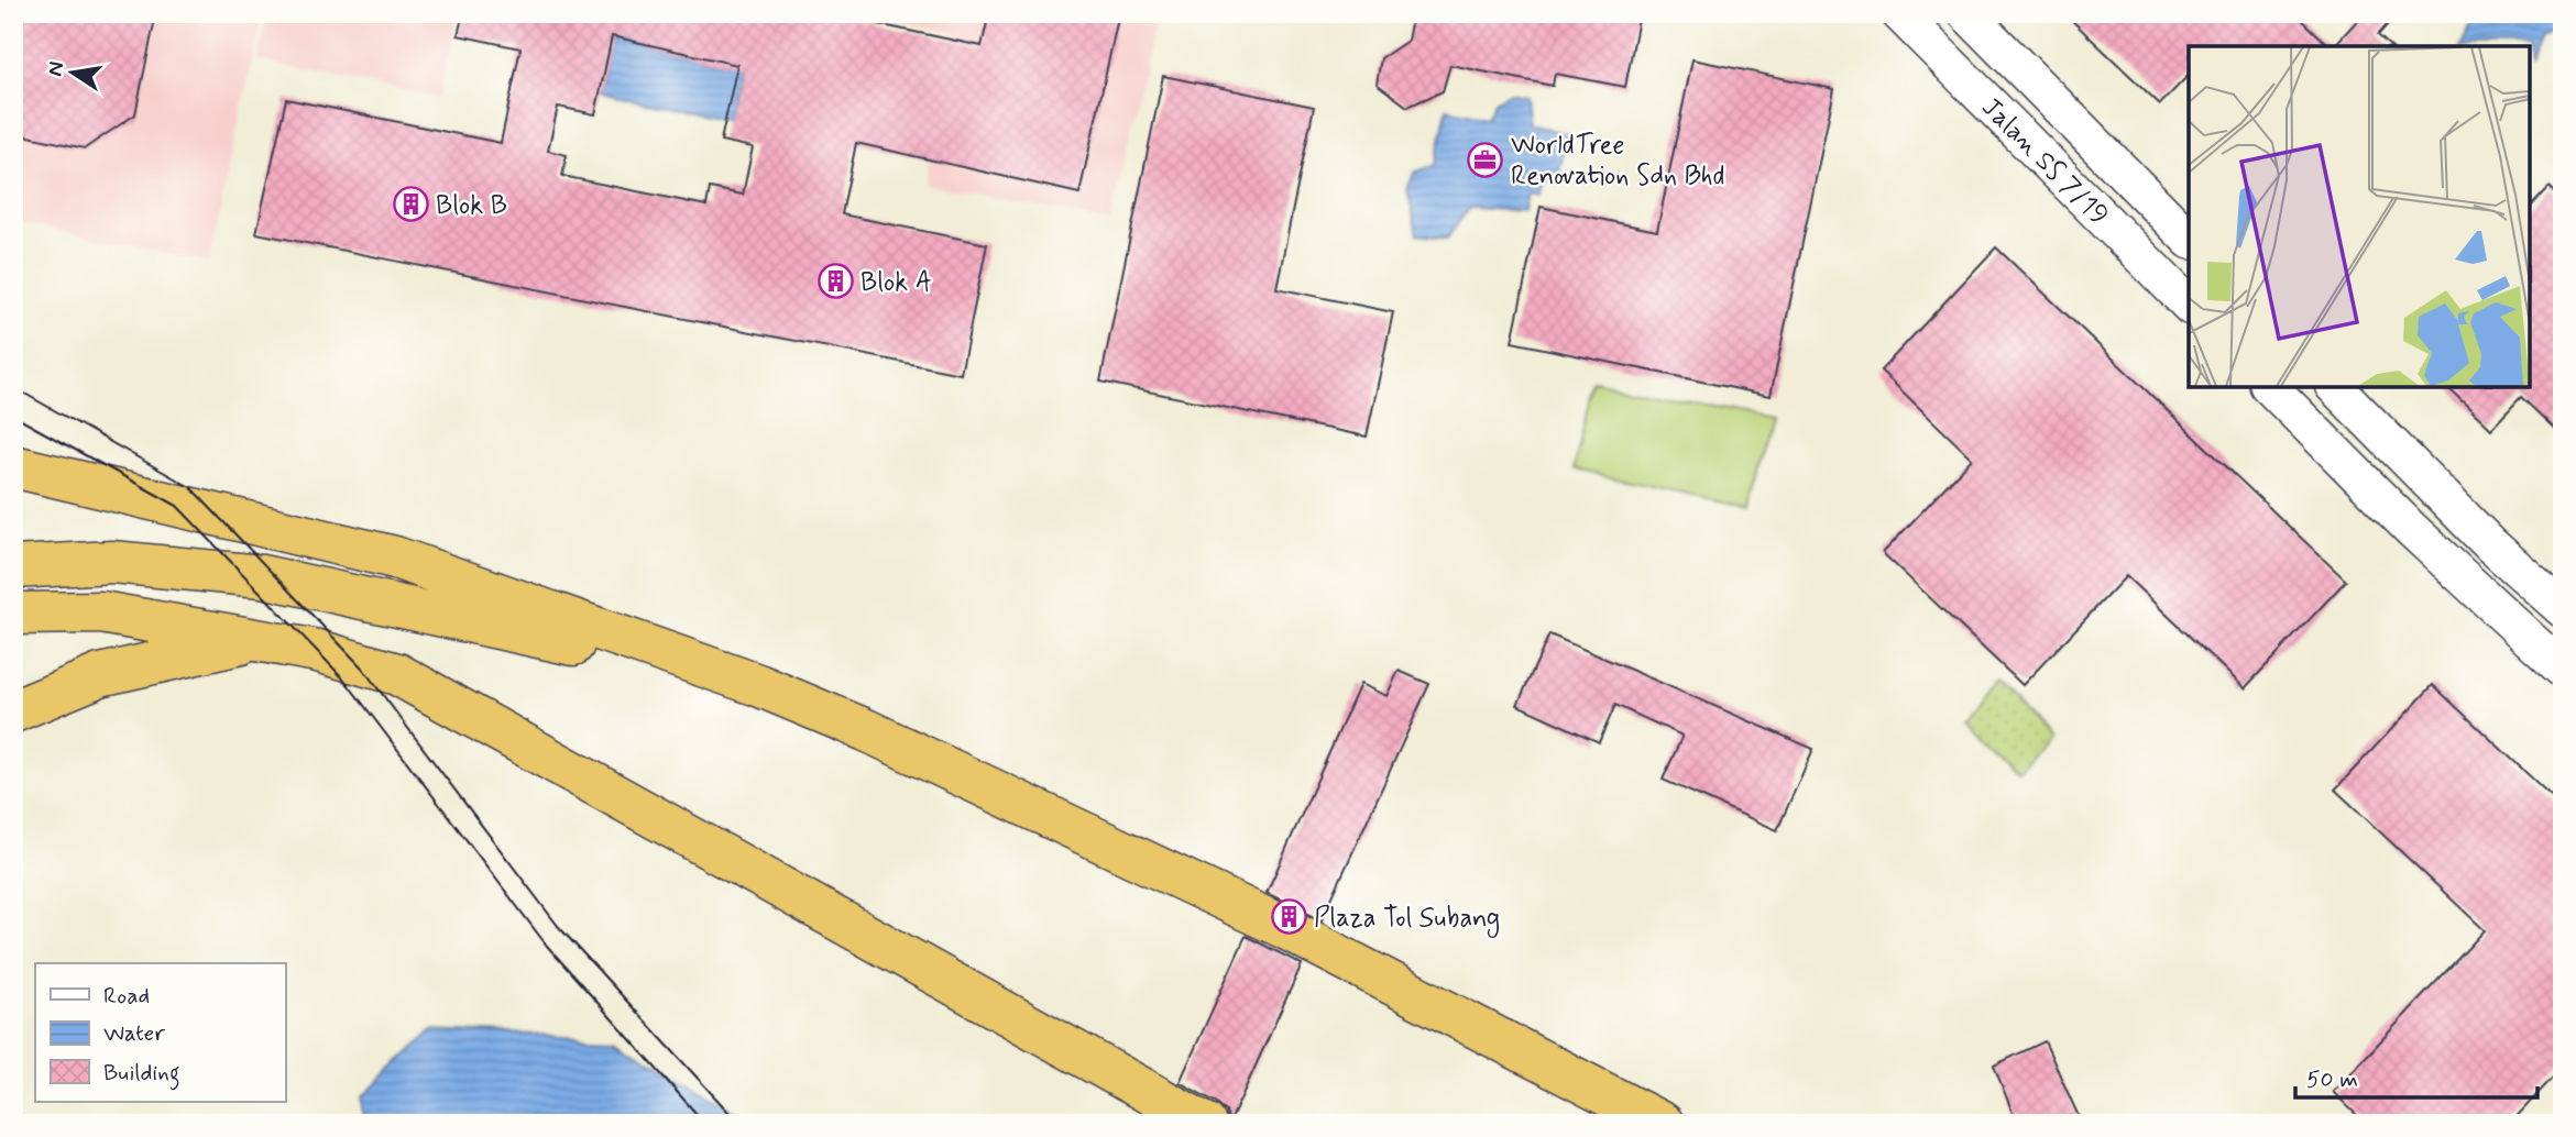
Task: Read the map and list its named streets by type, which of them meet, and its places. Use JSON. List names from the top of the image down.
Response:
{
  "streets": {
    "street": ["Jalan SS 7/19"]
  },
  "places": {
    "office": ["WorldTree Renovation Sdn Bhd"],
    "building": ["Blok B", "Blok A", "Plaza Tol Subang"]
  },
  "legend": ["Road", "Water", "Building"],
  "scale_bar": "50 m",
  "north": "left"
}
